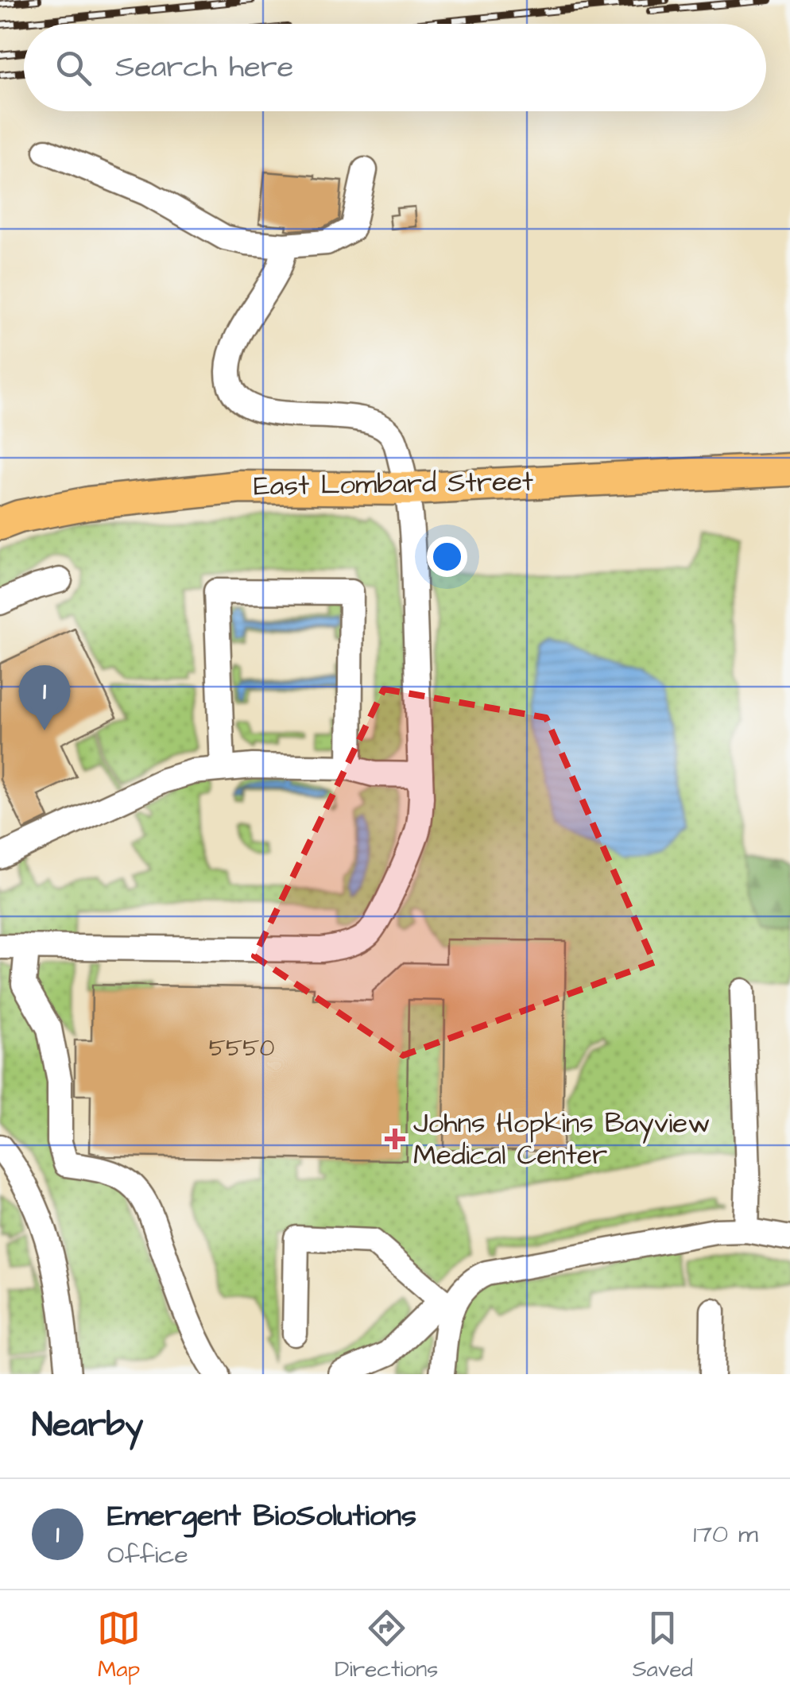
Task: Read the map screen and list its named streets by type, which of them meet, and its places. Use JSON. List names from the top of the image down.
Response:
{
  "streets": {
    "main road": ["East Lombard Street"]
  },
  "places": {
    "health": ["Johns Hopkins Bayview Medical Center"]
  },
  "house_numbers": ["5550"],
  "page": {
    "search": "Search here",
    "pins": "1",
    "heading": "Nearby",
    "list": [
      {
        "mark": "1",
        "name": "Emergent BioSolutions",
        "note": "Office",
        "value": "170 m"
      }
    ],
    "nav": ["Map", "Directions", "Saved"]
  }
}
